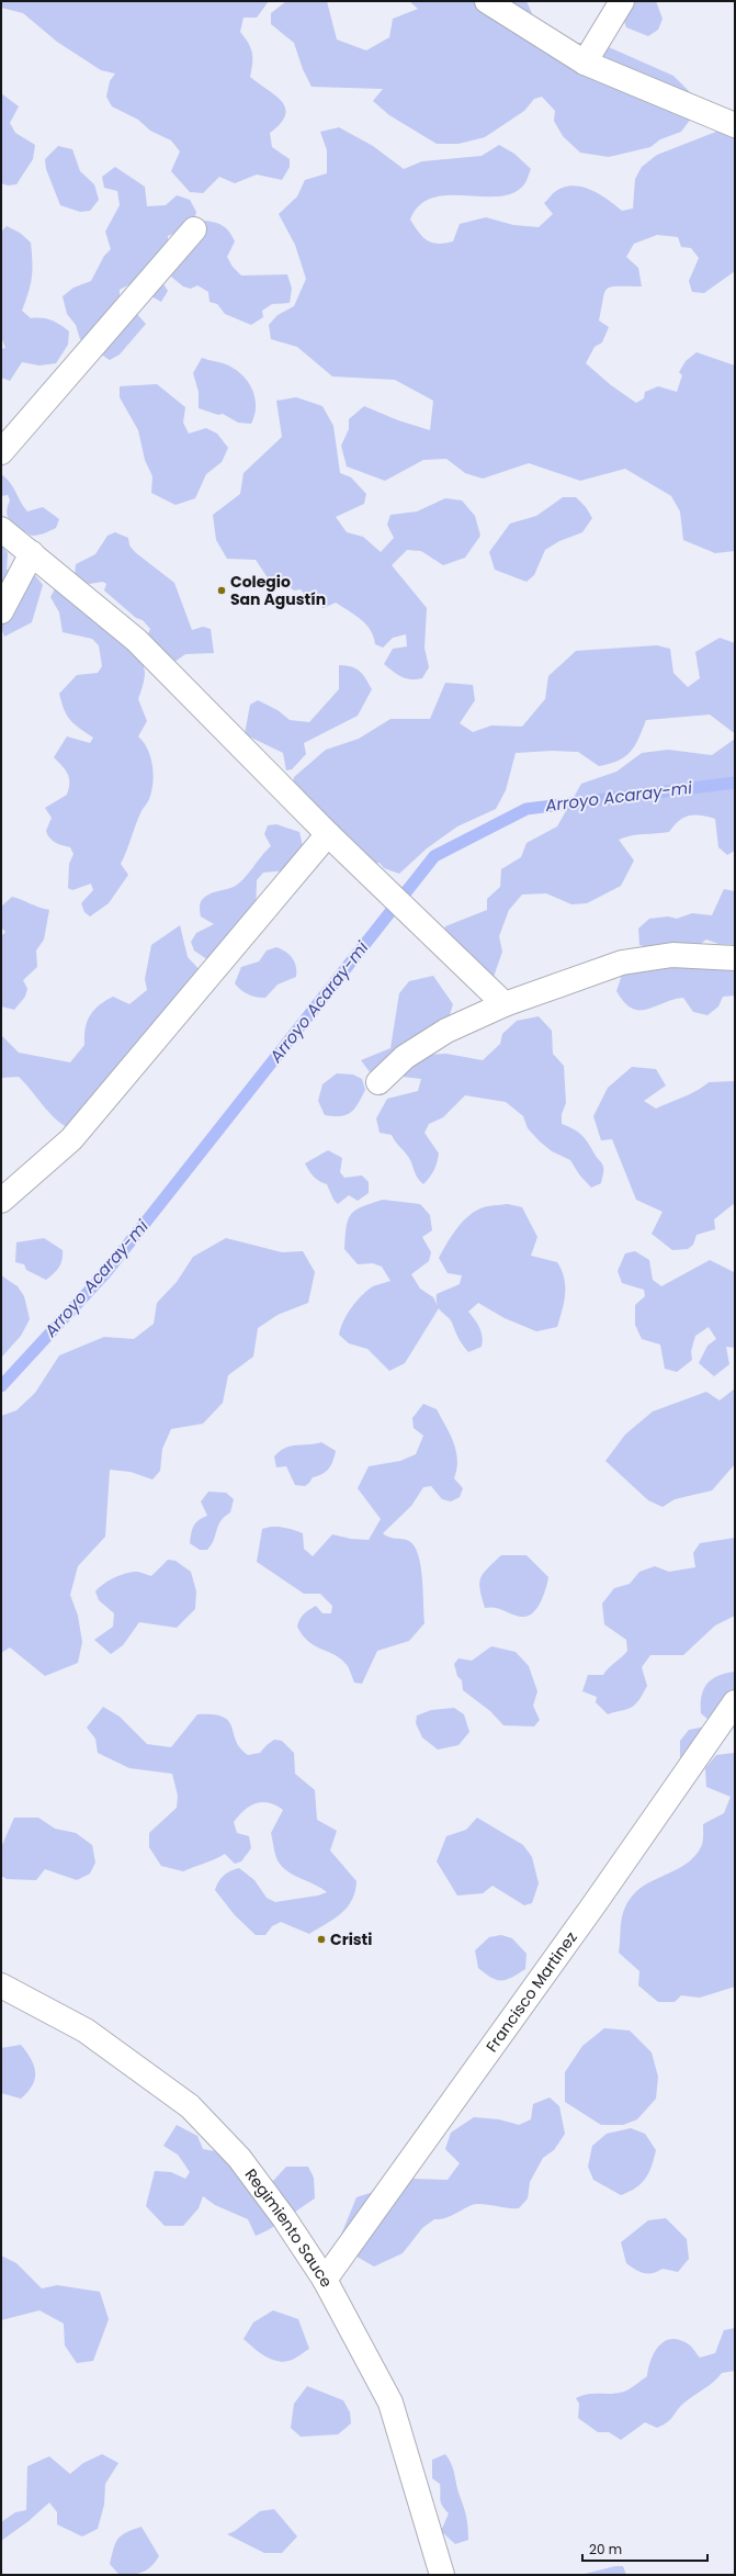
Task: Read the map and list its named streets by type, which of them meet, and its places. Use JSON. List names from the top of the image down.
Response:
{
  "streets": {
    "street": ["Francisco Martinez", "Regimiento Sauce"]
  },
  "crossings": [
    ["Francisco Martinez", "Regimiento Sauce"]
  ],
  "water": ["Arroyo Acaray-mi"],
  "places": ["Colegio San Agustín", "Cristi"],
  "scale_bar": "20 m"
}
